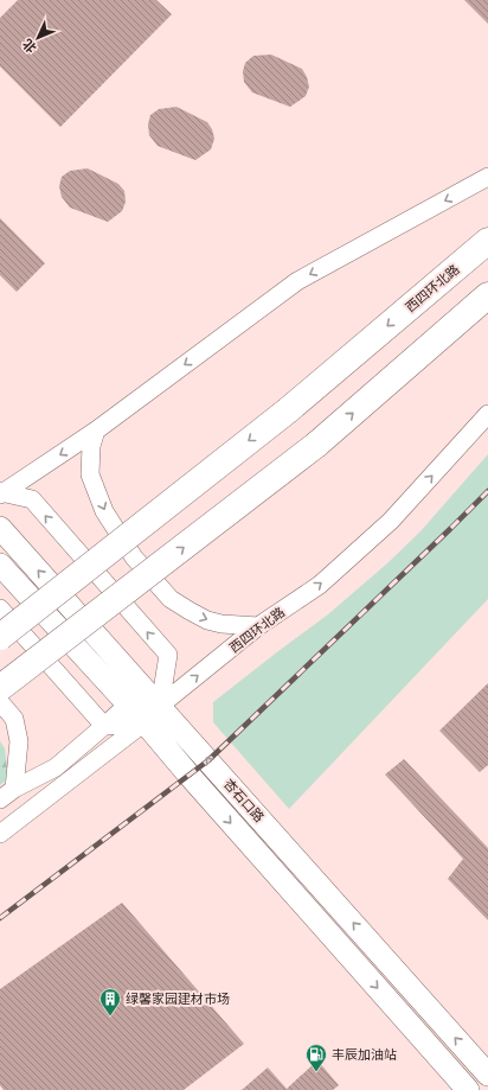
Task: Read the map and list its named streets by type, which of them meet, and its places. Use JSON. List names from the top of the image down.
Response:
{
  "streets": {
    "highway": ["西四环北路"],
    "main road": ["杏石口路"]
  },
  "crossings": [
    ["西四环北路", "杏石口路"]
  ],
  "places": {
    "building": ["绿馨家园建材市场"],
    "fuel station": ["丰辰加油站"]
  },
  "north": "bottom left"
}
